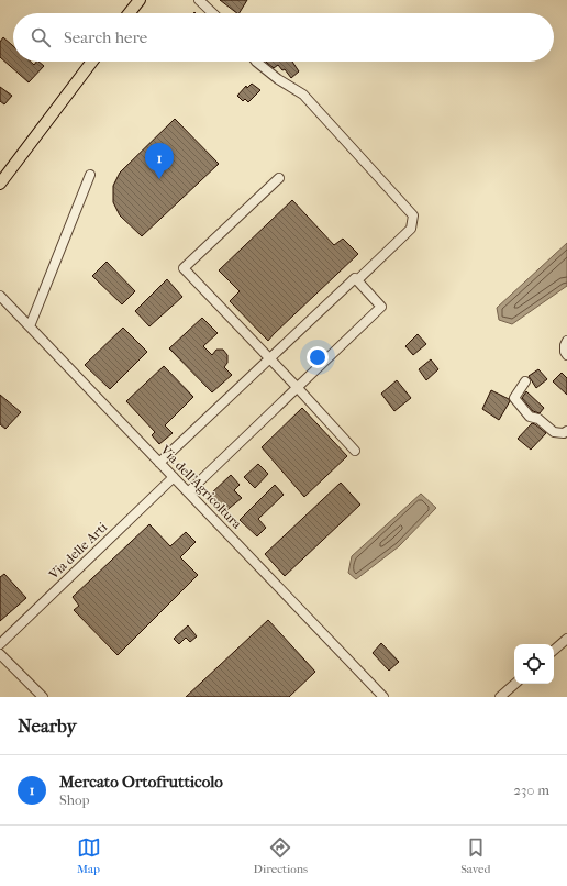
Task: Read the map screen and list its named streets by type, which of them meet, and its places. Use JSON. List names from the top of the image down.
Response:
{
  "streets": {
    "street": ["Via dell'Agricoltura", "Via delle Arti"]
  },
  "crossings": [
    ["Via dell'Agricoltura", "Via delle Arti"]
  ],
  "page": {
    "search": "Search here",
    "pins": "1",
    "heading": "Nearby",
    "list": [
      {
        "mark": "1",
        "name": "Mercato Ortofrutticolo",
        "note": "Shop",
        "value": "230 m"
      }
    ],
    "nav": ["Map", "Directions", "Saved"]
  }
}
